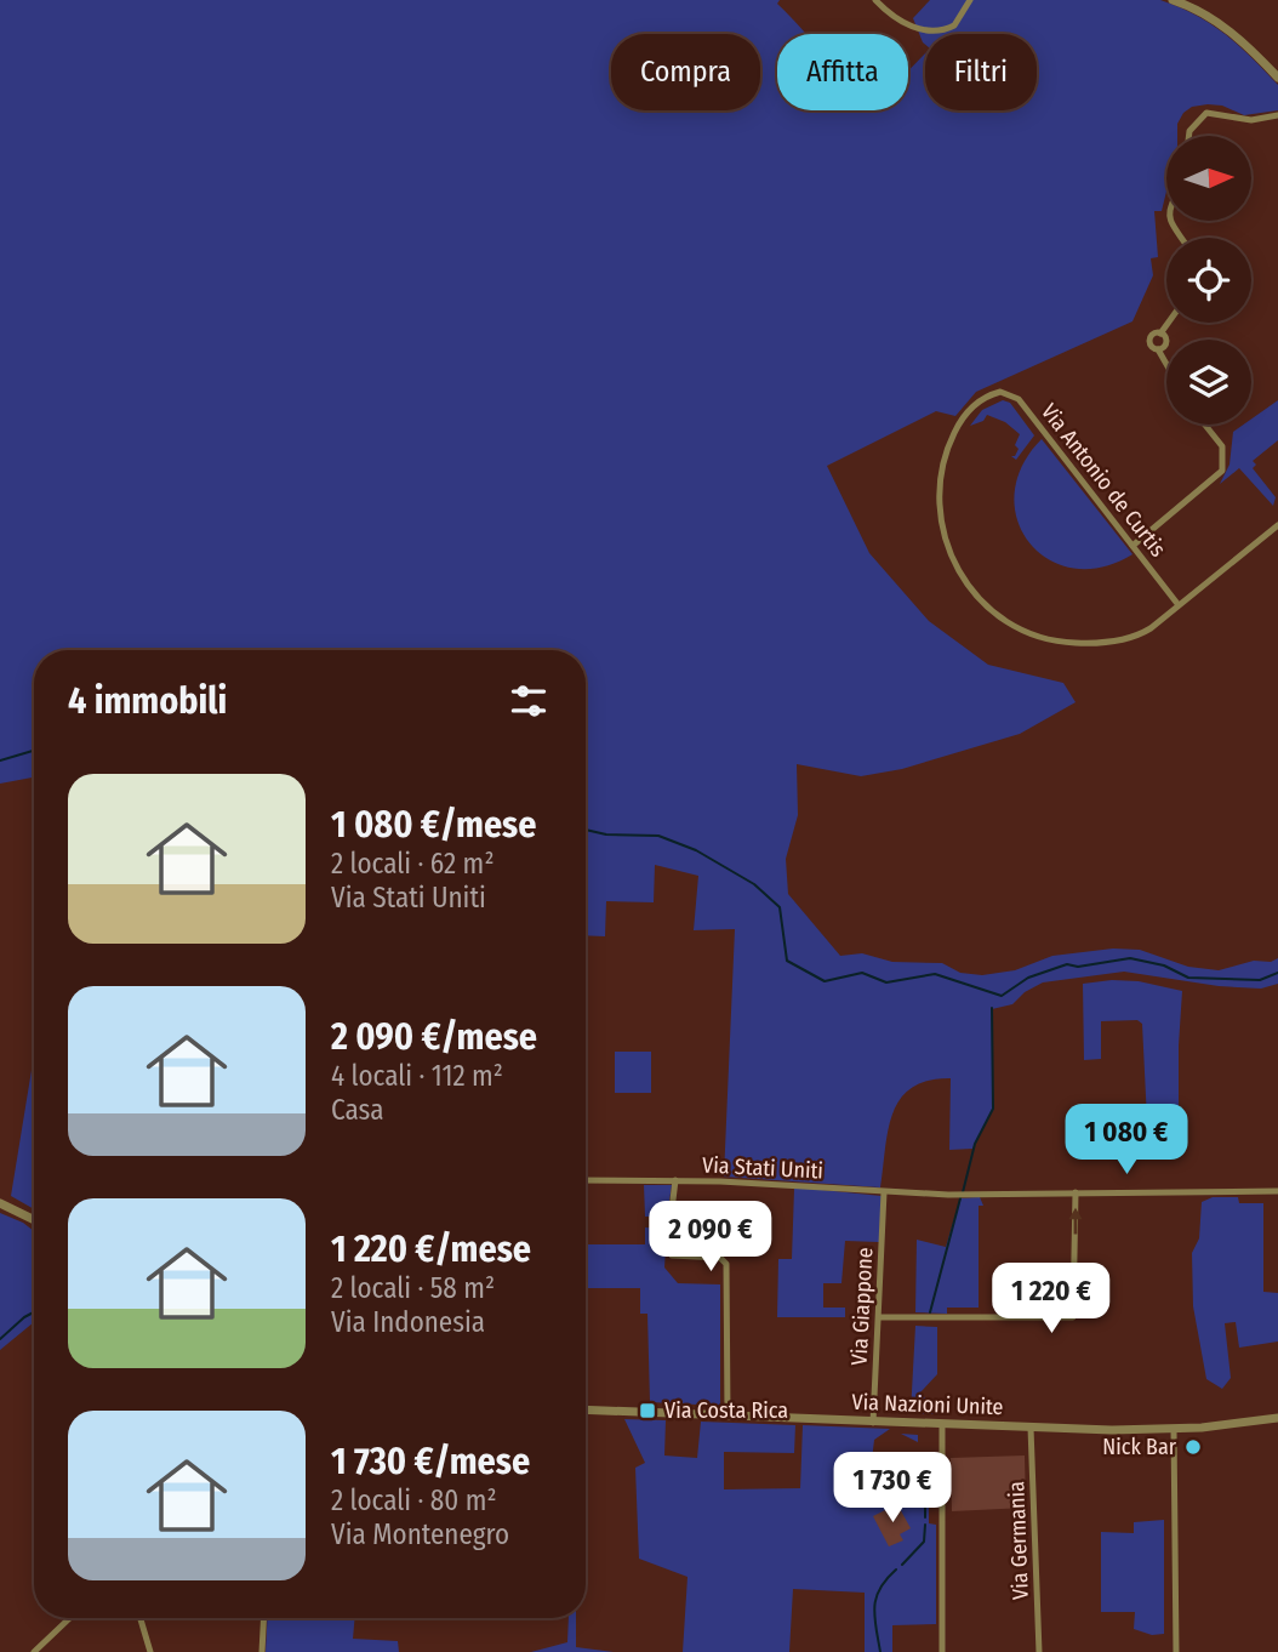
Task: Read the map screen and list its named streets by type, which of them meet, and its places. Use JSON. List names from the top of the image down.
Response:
{
  "streets": {
    "street": [
      "Via Antonio de Curtis",
      "Via Stati Uniti",
      "Via Giappone",
      "Via Nazioni Unite",
      "Via Germania"
    ]
  },
  "crossings": [
    ["Via Stati Uniti", "Via Giappone"],
    ["Via Giappone", "Via Nazioni Unite"],
    ["Via Nazioni Unite", "Via Germania"]
  ],
  "places": {
    "transit": ["Via Costa Rica"],
    "other": ["Nick Bar"]
  },
  "north": "right",
  "page": {
    "chip": ["Compra", "Affitta", "Filtri"],
    "heading": "4 immobili",
    "list": [
      {
        "name": "1 080 €/mese",
        "note": "2 locali · 62 m² · Via Stati Uniti"
      },
      {
        "name": "2 090 €/mese",
        "note": "4 locali · 112 m² · Casa"
      },
      {
        "name": "1 220 €/mese",
        "note": "2 locali · 58 m² · Via Indonesia"
      },
      {
        "name": "1 730 €/mese",
        "note": "2 locali · 80 m² · Via Montenegro"
      }
    ],
    "price": [
      "1 080 €",
      "2 090 €",
      "1 220 €",
      "1 730 €"
    ]
  }
}
